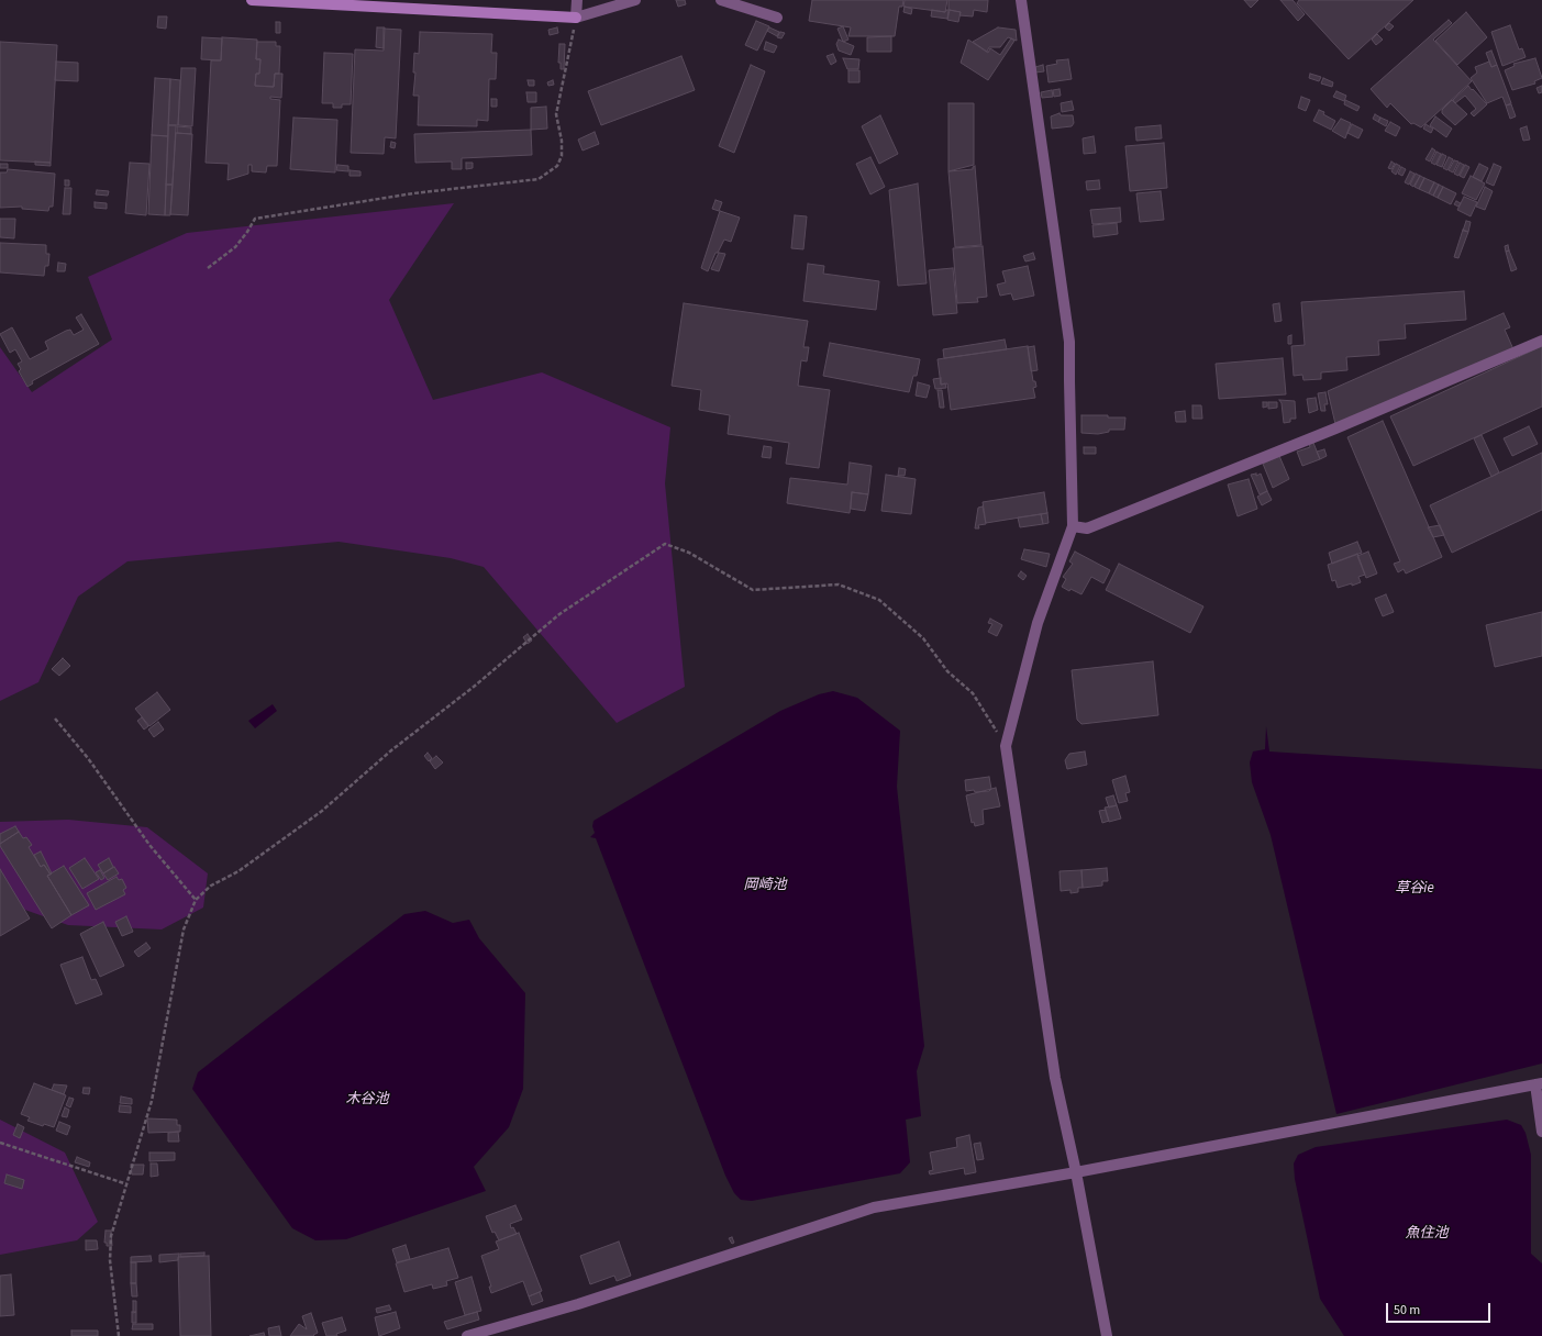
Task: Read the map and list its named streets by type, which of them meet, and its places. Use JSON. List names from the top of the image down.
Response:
{
  "water": [
    "岡崎池",
    "草谷ie",
    "木谷池",
    "魚住池"
  ],
  "scale_bar": "50 m"
}
